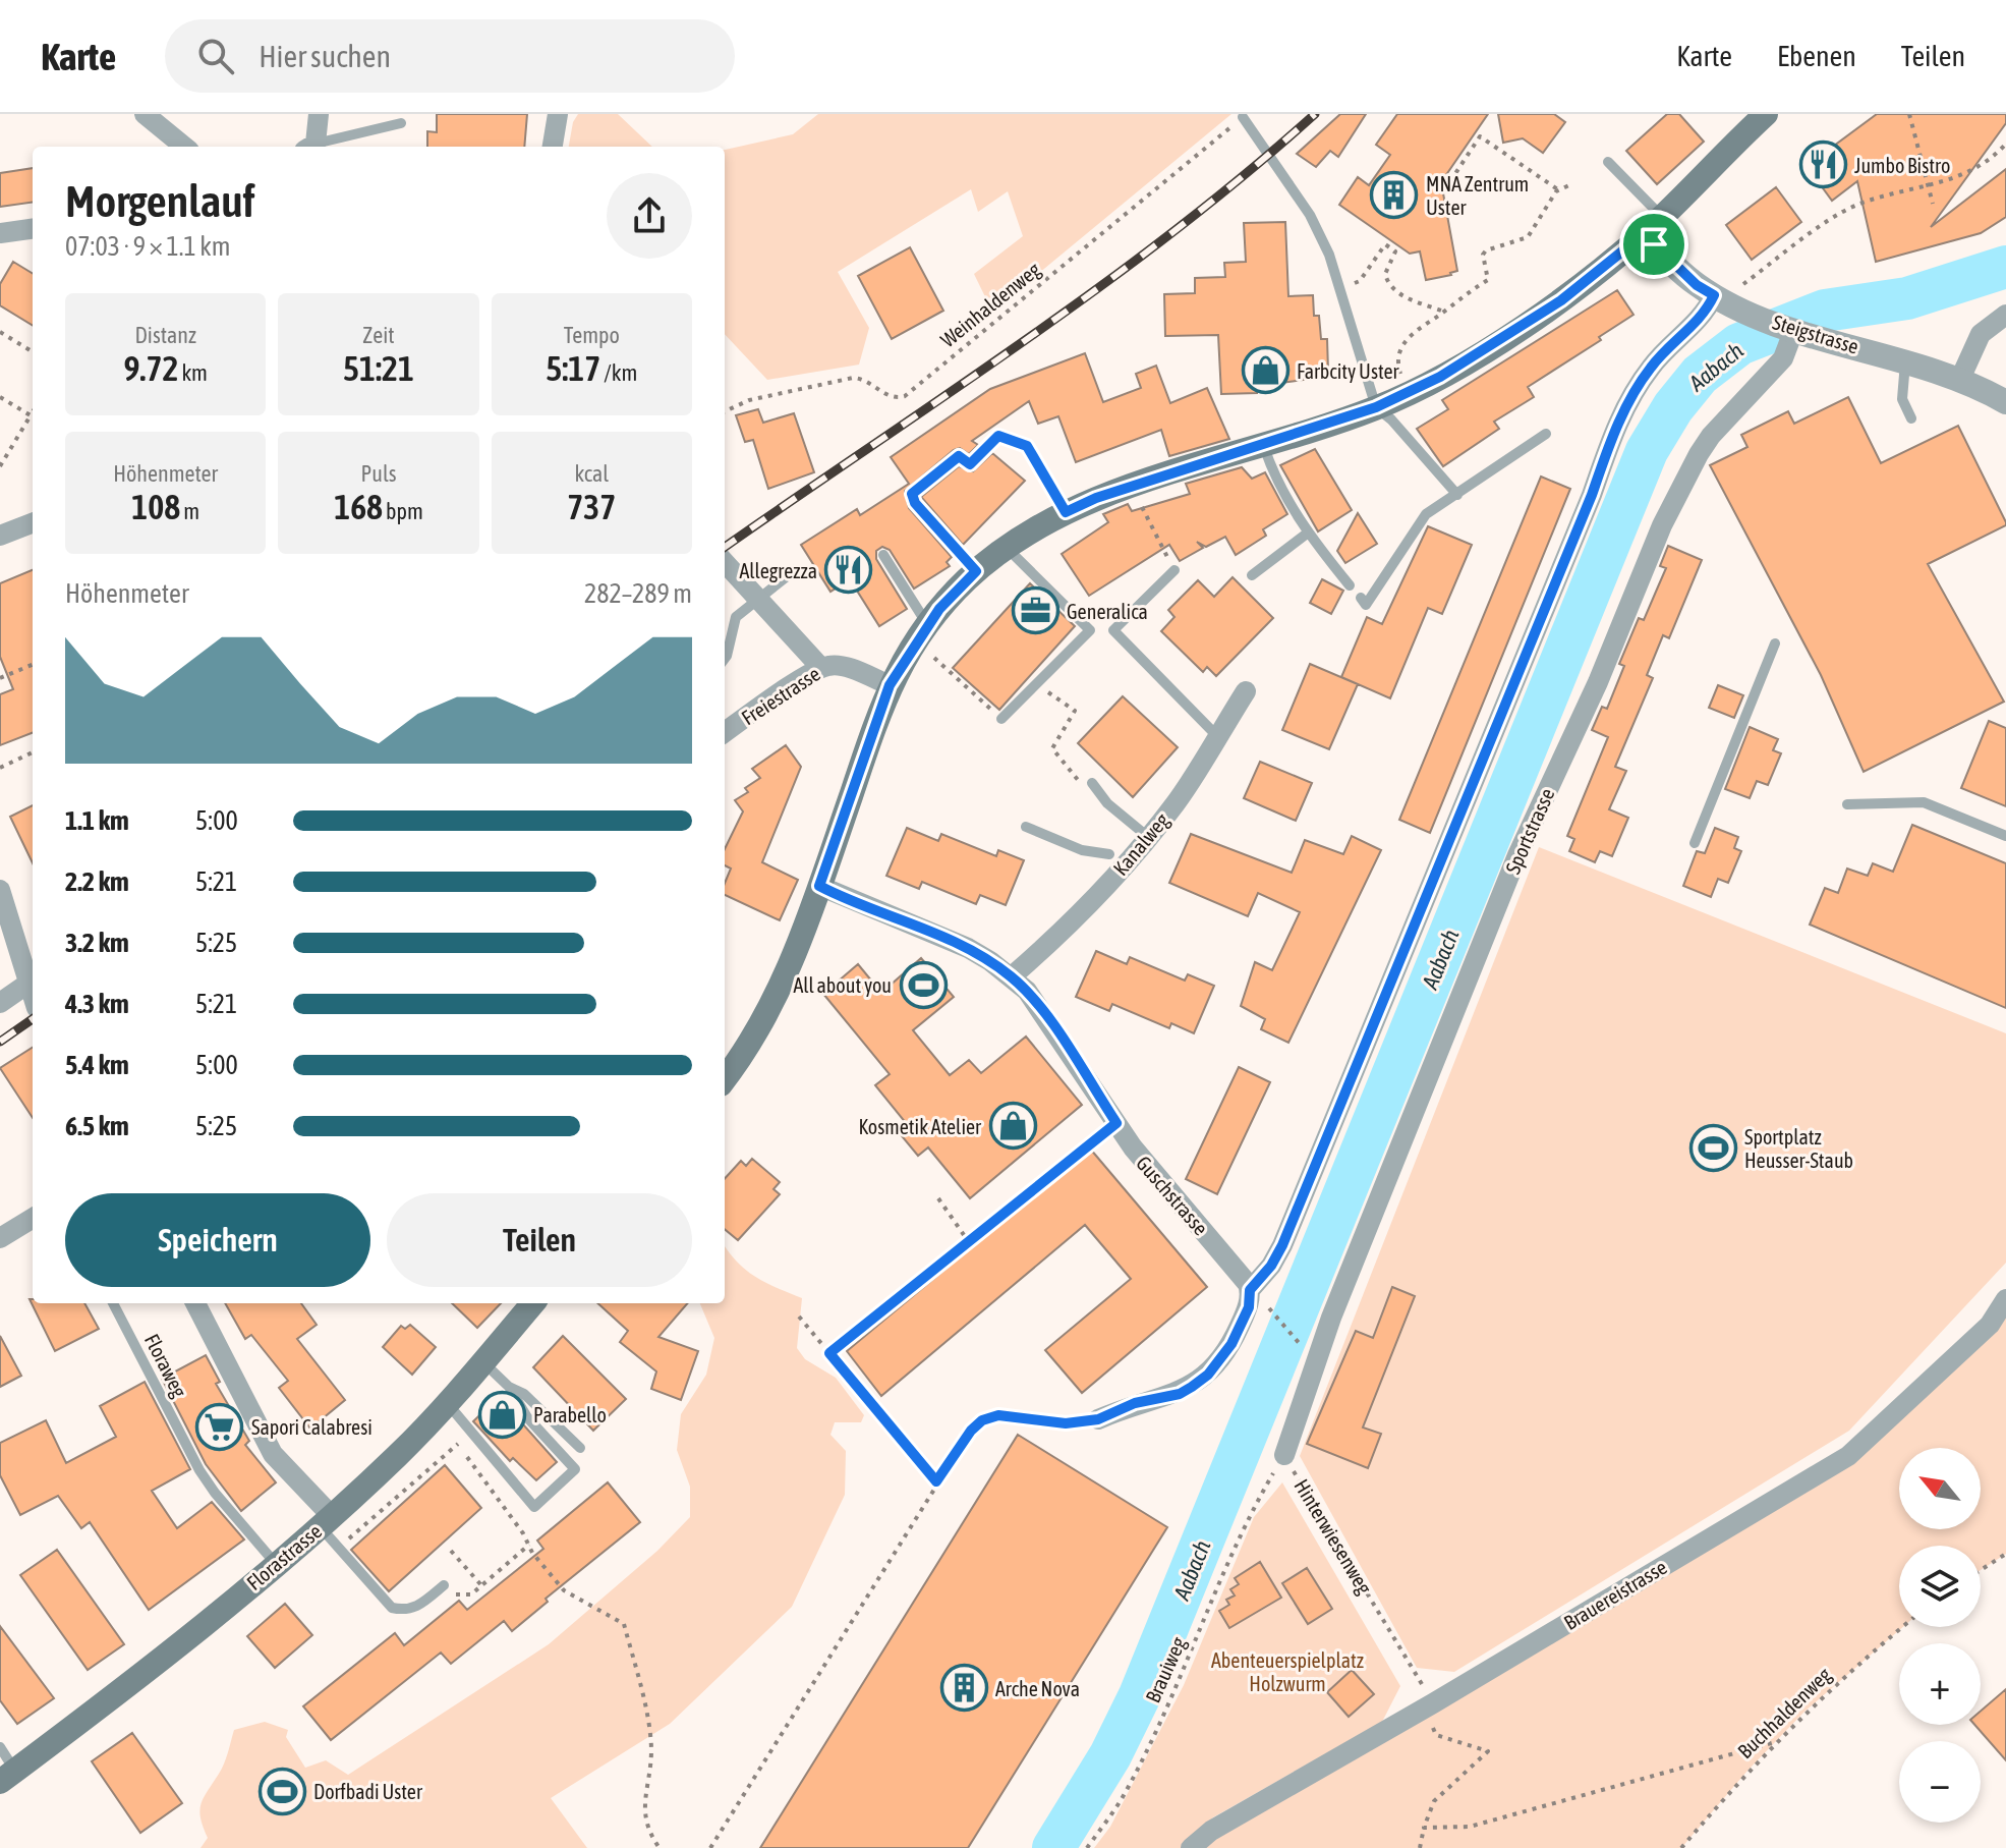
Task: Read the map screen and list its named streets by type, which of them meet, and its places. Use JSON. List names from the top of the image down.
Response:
{
  "streets": {
    "main road": ["Florastrasse"],
    "street": [
      "Steigstrasse",
      "Freiestrasse",
      "Sportstrasse",
      "Kanalweg",
      "Guschstrasse",
      "Brauereistrasse"
    ],
    "lane": ["Floraweg"],
    "path": [
      "Weinhaldenweg",
      "Hinterwiesenweg",
      "Brauiweg",
      "Buchhaldenweg"
    ]
  },
  "crossings": [
    ["Steigstrasse", "Sportstrasse"],
    ["Kanalweg", "Guschstrasse"],
    ["Floraweg", "Florastrasse"],
    ["Hinterwiesenweg", "Brauereistrasse"],
    ["Hinterwiesenweg", "Brauiweg"]
  ],
  "water": ["Aabach"],
  "parks": ["Abenteuerspielplatz Holzwurm"],
  "places": {
    "restaurant": ["Jumbo Bistro", "Allegrezza"],
    "building": ["MNA Zentrum Uster", "Arche Nova"],
    "shop": ["Farbcity Uster", "Kosmetik Atelier", "Parabello"],
    "office": ["Generalica"],
    "sports": ["All about you", "Sportplatz Heusser-Staub", "Dorfbadi Uster"],
    "supermarket": ["Sapori Calabresi"]
  },
  "north": "top left",
  "page": {
    "header": "Karte",
    "search": "Hier suchen",
    "nav": ["Karte", "Ebenen", "Teilen"],
    "heading": ["Morgenlauf", "07:03 · 9 × 1.1 km"],
    "stats": [
      ["Distanz", "9.72 km"],
      ["Zeit", "51:21"],
      ["Tempo", "5:17 /km"],
      ["Höhenmeter", "108 m"],
      ["Puls", "168 bpm"],
      ["kcal", "737"]
    ],
    "chart": ["Höhenmeter", "282–289 m"],
    "list": [
      {
        "name": "1.1 km",
        "note": "5:00"
      },
      {
        "name": "2.2 km",
        "note": "5:21"
      },
      {
        "name": "3.2 km",
        "note": "5:25"
      },
      {
        "name": "4.3 km",
        "note": "5:21"
      },
      {
        "name": "5.4 km",
        "note": "5:00"
      },
      {
        "name": "6.5 km",
        "note": "5:25"
      }
    ],
    "buttons": ["Speichern", "Teilen"],
    "map_buttons": ["+", "−"]
  }
}
